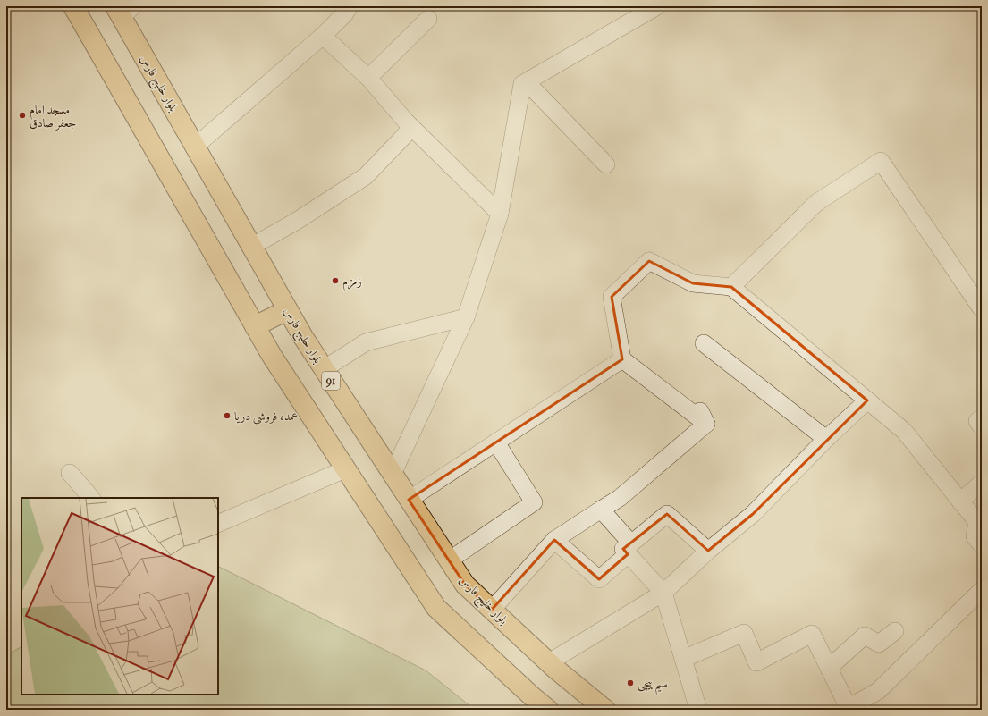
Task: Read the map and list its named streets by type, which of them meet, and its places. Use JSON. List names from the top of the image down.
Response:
{
  "streets": {
    "highway": ["بلوار خلیج فارس", "91"]
  },
  "places": [
    "مسجد امام جعفر صادق",
    "زمزم",
    "عمده فروشی دریا",
    "سیم پیچی"
  ]
}
